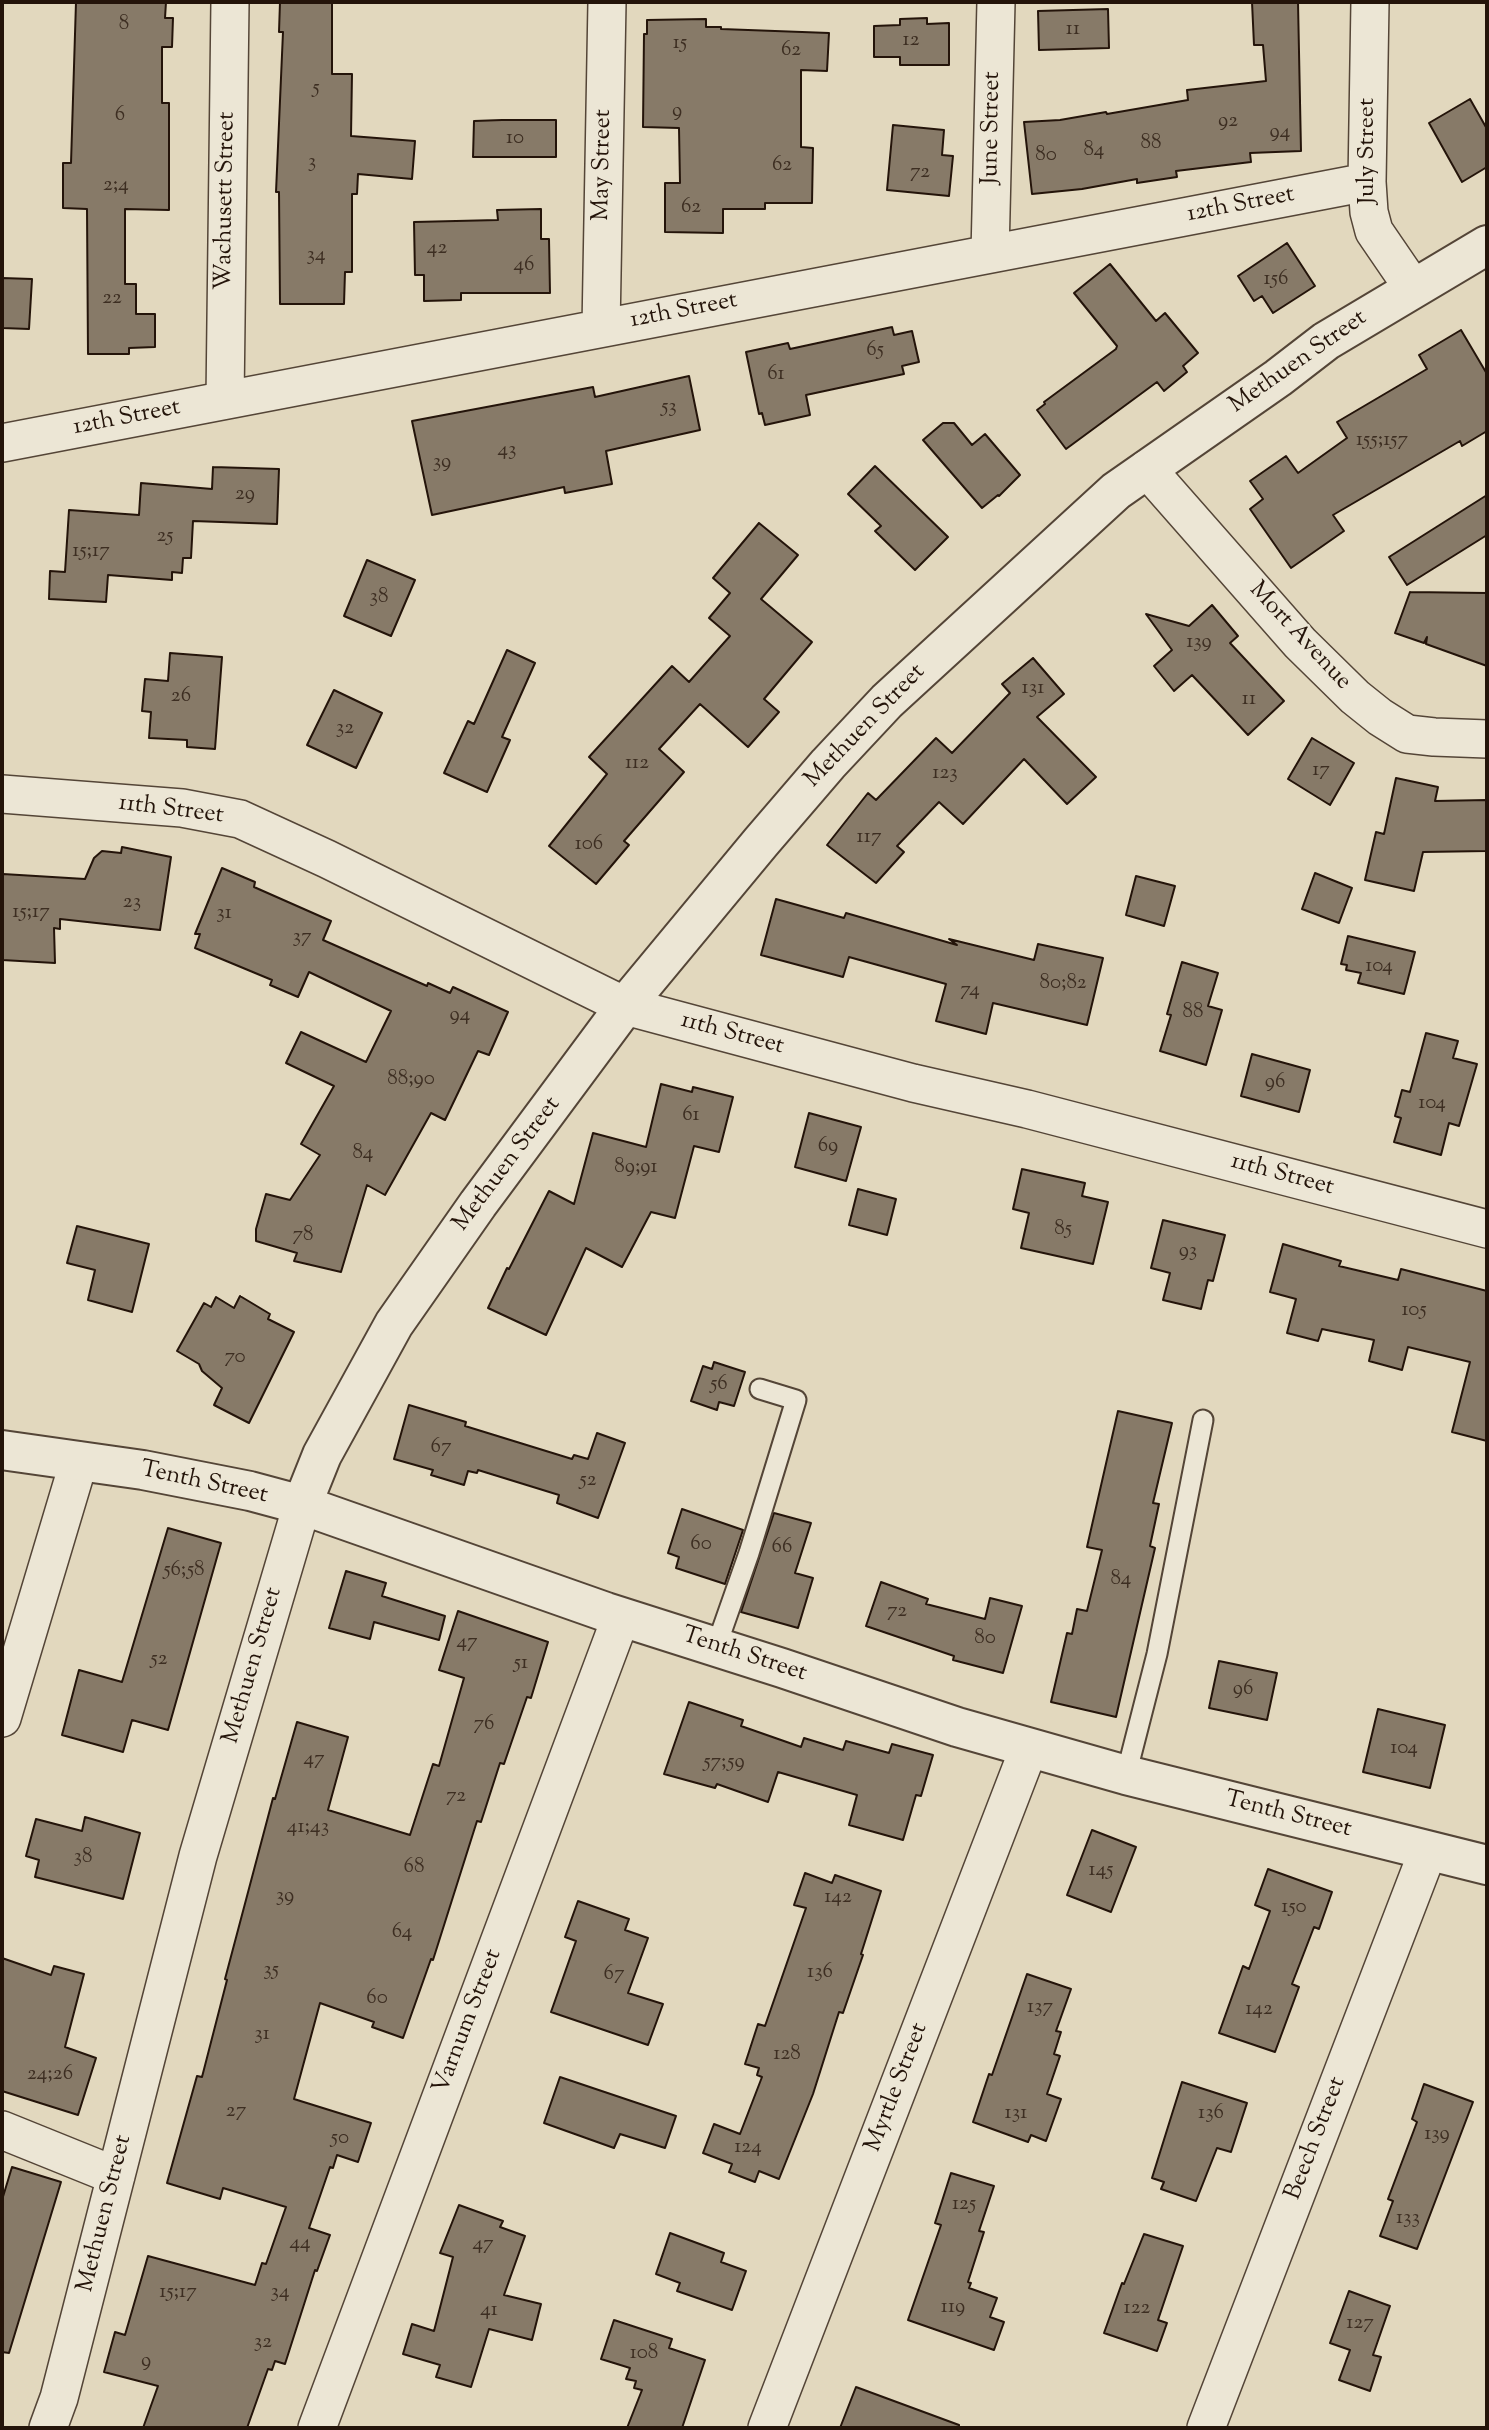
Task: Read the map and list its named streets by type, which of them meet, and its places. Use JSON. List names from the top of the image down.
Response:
{
  "streets": {
    "street": [
      "June Street",
      "July Street",
      "May Street",
      "Wachusett Street",
      "12th Street",
      "Methuen Street",
      "Mort Avenue",
      "11th Street",
      "Tenth Street",
      "Varnum Street",
      "Myrtle Street",
      "Beech Street"
    ]
  },
  "crossings": [
    ["June Street", "12th Street"],
    ["July Street", "12th Street"],
    ["July Street", "Methuen Street"],
    ["May Street", "12th Street"],
    ["Wachusett Street", "12th Street"],
    ["Methuen Street", "Mort Avenue"],
    ["Methuen Street", "11th Street"],
    ["Methuen Street", "Tenth Street"],
    ["Tenth Street", "Varnum Street"],
    ["Tenth Street", "Myrtle Street"],
    ["Tenth Street", "Beech Street"]
  ],
  "house_numbers": [
    "8",
    "11",
    "12",
    "15",
    "62",
    "5",
    "9",
    "6",
    "92",
    "94",
    "10",
    "88",
    "84",
    "80",
    "3",
    "62",
    "72",
    "2;4",
    "62",
    "42",
    "34",
    "46",
    "156",
    "22",
    "65",
    "61",
    "53",
    "155;157",
    "43",
    "39",
    "29",
    "25",
    "15;17",
    "38",
    "139",
    "131",
    "26",
    "11",
    "32",
    "112",
    "17",
    "123",
    "117",
    "106",
    "23",
    "15;17",
    "31",
    "37",
    "104",
    "80;82",
    "74",
    "88",
    "94",
    "88;90",
    "96",
    "104",
    "61",
    "69",
    "84",
    "89;91",
    "85",
    "78",
    "93",
    "105",
    "70",
    "56",
    "67",
    "52",
    "60",
    "66",
    "56;58",
    "84",
    "72",
    "80",
    "47",
    "52",
    "51",
    "96",
    "76",
    "104",
    "47",
    "57;59",
    "72",
    "41;43",
    "38",
    "68",
    "145",
    "39",
    "142",
    "150",
    "64",
    "35",
    "136",
    "67",
    "60",
    "137",
    "142",
    "31",
    "128",
    "24;26",
    "27",
    "131",
    "136",
    "139",
    "50",
    "124",
    "125",
    "133",
    "44",
    "47",
    "15;17",
    "34",
    "119",
    "122",
    "41",
    "127",
    "32",
    "108",
    "9"
  ]
}
